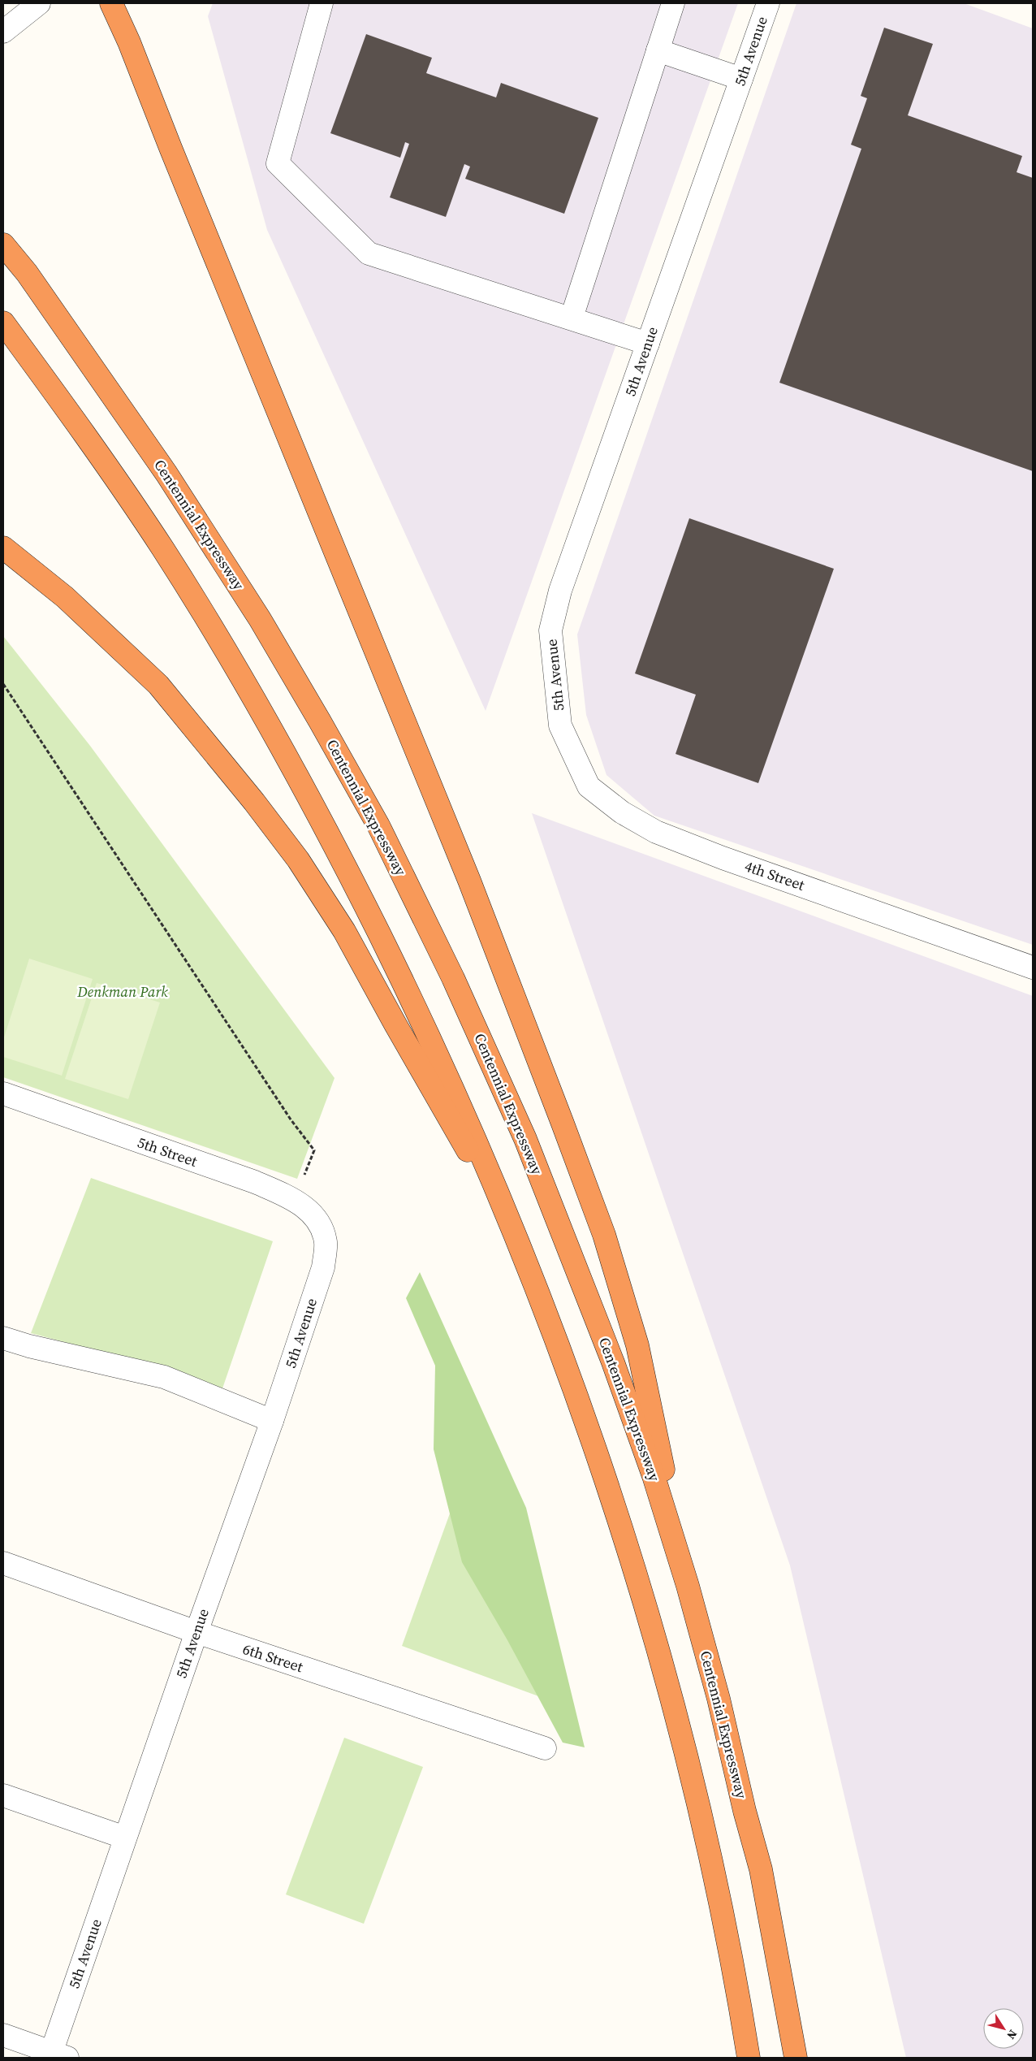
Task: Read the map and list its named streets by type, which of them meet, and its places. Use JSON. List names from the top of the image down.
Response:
{
  "streets": {
    "highway": ["Centennial Expressway"],
    "street": [
      "5th Avenue",
      "4th Street",
      "5th Street",
      "6th Street"
    ]
  },
  "crossings": [
    ["5th Avenue", "4th Street"],
    ["5th Avenue", "5th Street"],
    ["5th Avenue", "6th Street"]
  ],
  "parks": ["Denkman Park"],
  "north": "bottom right"
}
